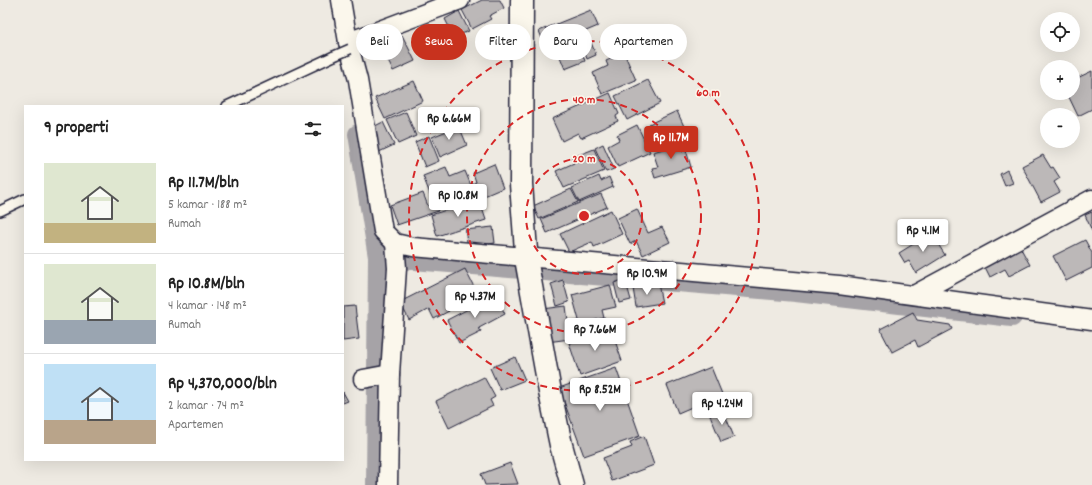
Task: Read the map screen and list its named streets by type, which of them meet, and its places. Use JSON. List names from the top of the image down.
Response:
{
  "page": {
    "map_buttons": ["+", "−"],
    "chip": [
      "Beli",
      "Sewa",
      "Filter",
      "Baru",
      "Apartemen"
    ],
    "heading": "9 properti",
    "price": [
      "Rp 6.66M",
      "Rp 11.7M",
      "Rp 10.8M",
      "Rp 4.1M",
      "Rp 10.9M",
      "Rp 4.37M",
      "Rp 7.66M",
      "Rp 8.52M",
      "Rp 4.24M"
    ],
    "list": [
      {
        "name": "Rp 11.7M/bln",
        "note": "5 kamar · 188 m² · Rumah"
      },
      {
        "name": "Rp 10.8M/bln",
        "note": "4 kamar · 148 m² · Rumah"
      },
      {
        "name": "Rp 4,370,000/bln",
        "note": "2 kamar · 74 m² · Apartemen"
      }
    ]
  },
  "rings": ["60 m", "40 m", "20 m"]
}
